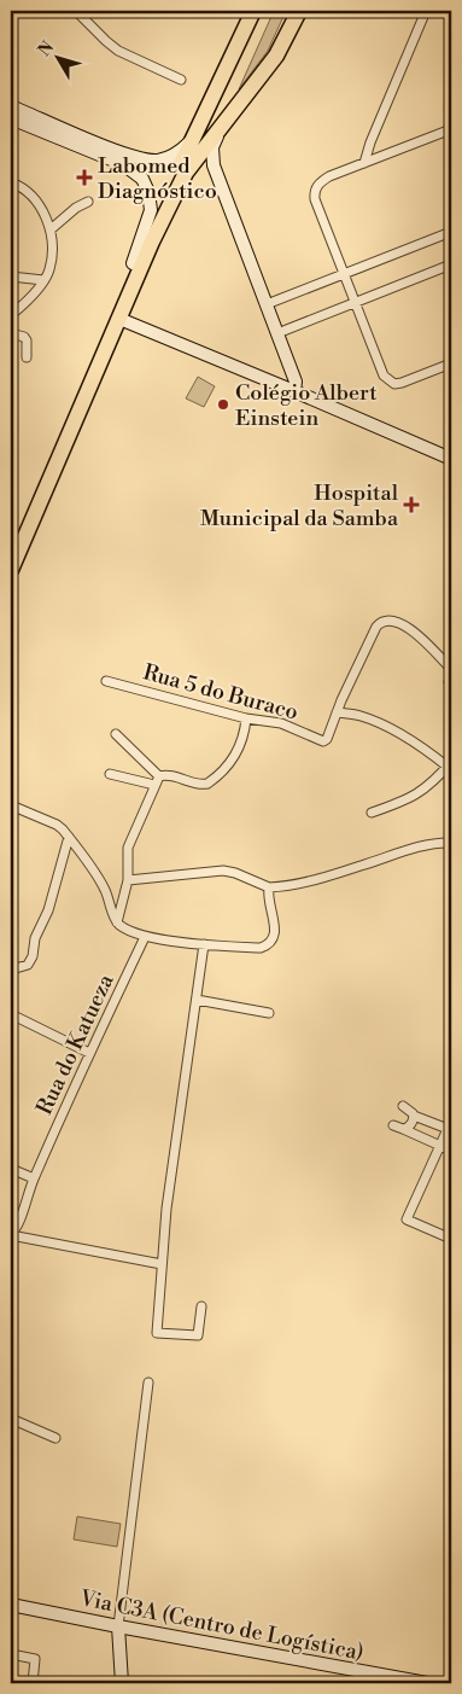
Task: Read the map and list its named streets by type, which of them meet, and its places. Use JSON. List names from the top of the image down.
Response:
{
  "streets": {
    "street": ["Rua 5 do Buraco", "Rua do Katueza", "Via C3A (Centro de Logística)"]
  },
  "places": {
    "health": ["Labomed Diagnóstico", "Hospital Municipal da Samba"],
    "other": ["Colégio Albert Einstein"]
  },
  "north": "top left"
}
